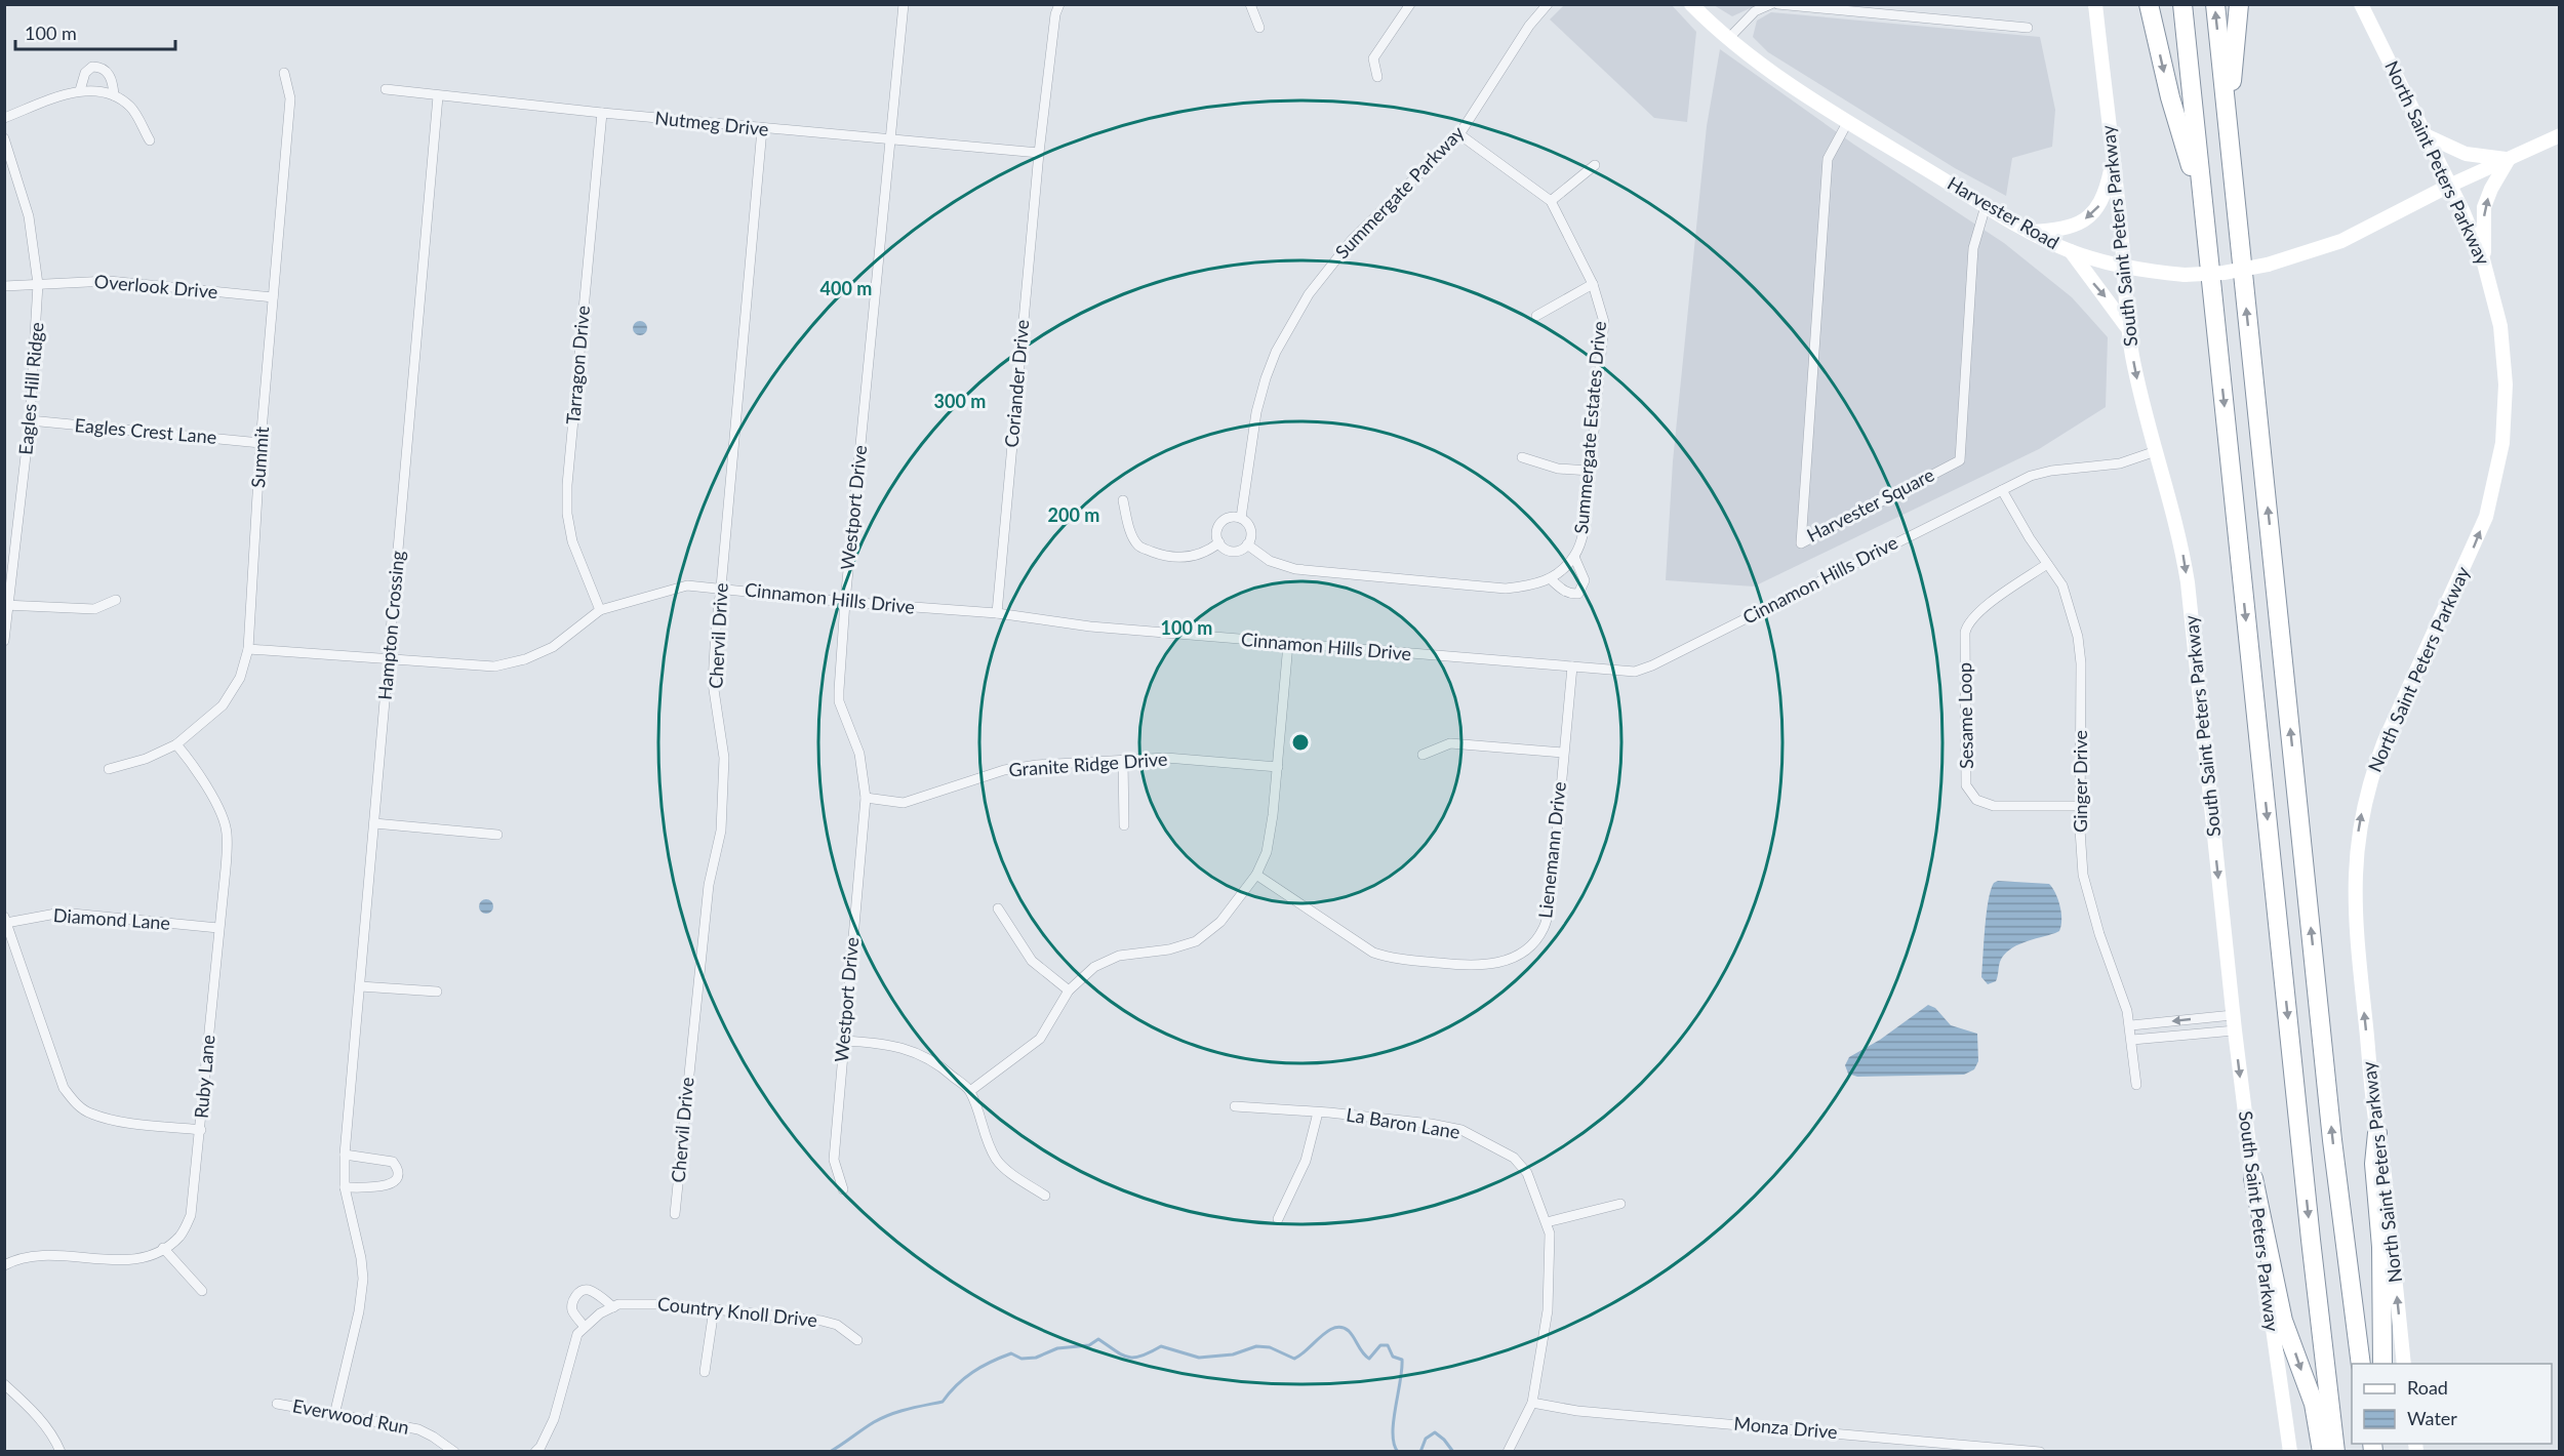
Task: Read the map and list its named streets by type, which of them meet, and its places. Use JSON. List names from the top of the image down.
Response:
{
  "streets": {
    "main road": ["North Saint Peters Parkway", "Harvester Road", "South Saint Peters Parkway"],
    "street": [
      "Nutmeg Drive",
      "Summergate Parkway",
      "Overlook Drive",
      "Tarragon Drive",
      "Coriander Drive",
      "Eagles Hill Ridge",
      "Summergate Estates Drive",
      "Eagles Crest Lane",
      "Summit",
      "Harvester Square",
      "Westport Drive",
      "Cinnamon Hills Drive",
      "Hampton Crossing",
      "Chervil Drive",
      "Sesame Loop",
      "Granite Ridge Drive",
      "Ginger Drive",
      "Lienemann Drive",
      "Diamond Lane",
      "Ruby Lane",
      "La Baron Lane",
      "Country Knoll Drive",
      "Everwood Run",
      "Monza Drive"
    ]
  },
  "crossings": [
    ["Nutmeg Drive", "Tarragon Drive"],
    ["Nutmeg Drive", "Coriander Drive"],
    ["Nutmeg Drive", "Westport Drive"],
    ["Nutmeg Drive", "Hampton Crossing"],
    ["Nutmeg Drive", "Chervil Drive"],
    ["North Saint Peters Parkway", "Harvester Road"],
    ["Summergate Parkway", "Summergate Estates Drive"],
    ["Harvester Road", "South Saint Peters Parkway"],
    ["Harvester Road", "Harvester Square"],
    ["South Saint Peters Parkway", "Cinnamon Hills Drive"],
    ["Overlook Drive", "Eagles Hill Ridge"],
    ["Overlook Drive", "Summit"],
    ["Tarragon Drive", "Cinnamon Hills Drive"],
    ["Coriander Drive", "Cinnamon Hills Drive"],
    ["Eagles Hill Ridge", "Eagles Crest Lane"],
    ["Eagles Crest Lane", "Summit"],
    ["Summit", "Cinnamon Hills Drive"],
    ["Summit", "Ruby Lane"],
    ["Westport Drive", "Cinnamon Hills Drive"],
    ["Westport Drive", "Granite Ridge Drive"],
    ["Cinnamon Hills Drive", "Hampton Crossing"],
    ["Cinnamon Hills Drive", "Chervil Drive"],
    ["Cinnamon Hills Drive", "Ginger Drive"],
    ["Cinnamon Hills Drive", "Lienemann Drive"],
    ["Hampton Crossing", "Everwood Run"],
    ["Sesame Loop", "Ginger Drive"],
    ["Diamond Lane", "Ruby Lane"],
    ["La Baron Lane", "Monza Drive"]
  ],
  "one_way": ["North Saint Peters Parkway", "South Saint Peters Parkway"],
  "legend": ["Road", "Water"],
  "scale_bar": "100 m",
  "rings": [
    "400 m",
    "300 m",
    "200 m",
    "100 m"
  ]
}
